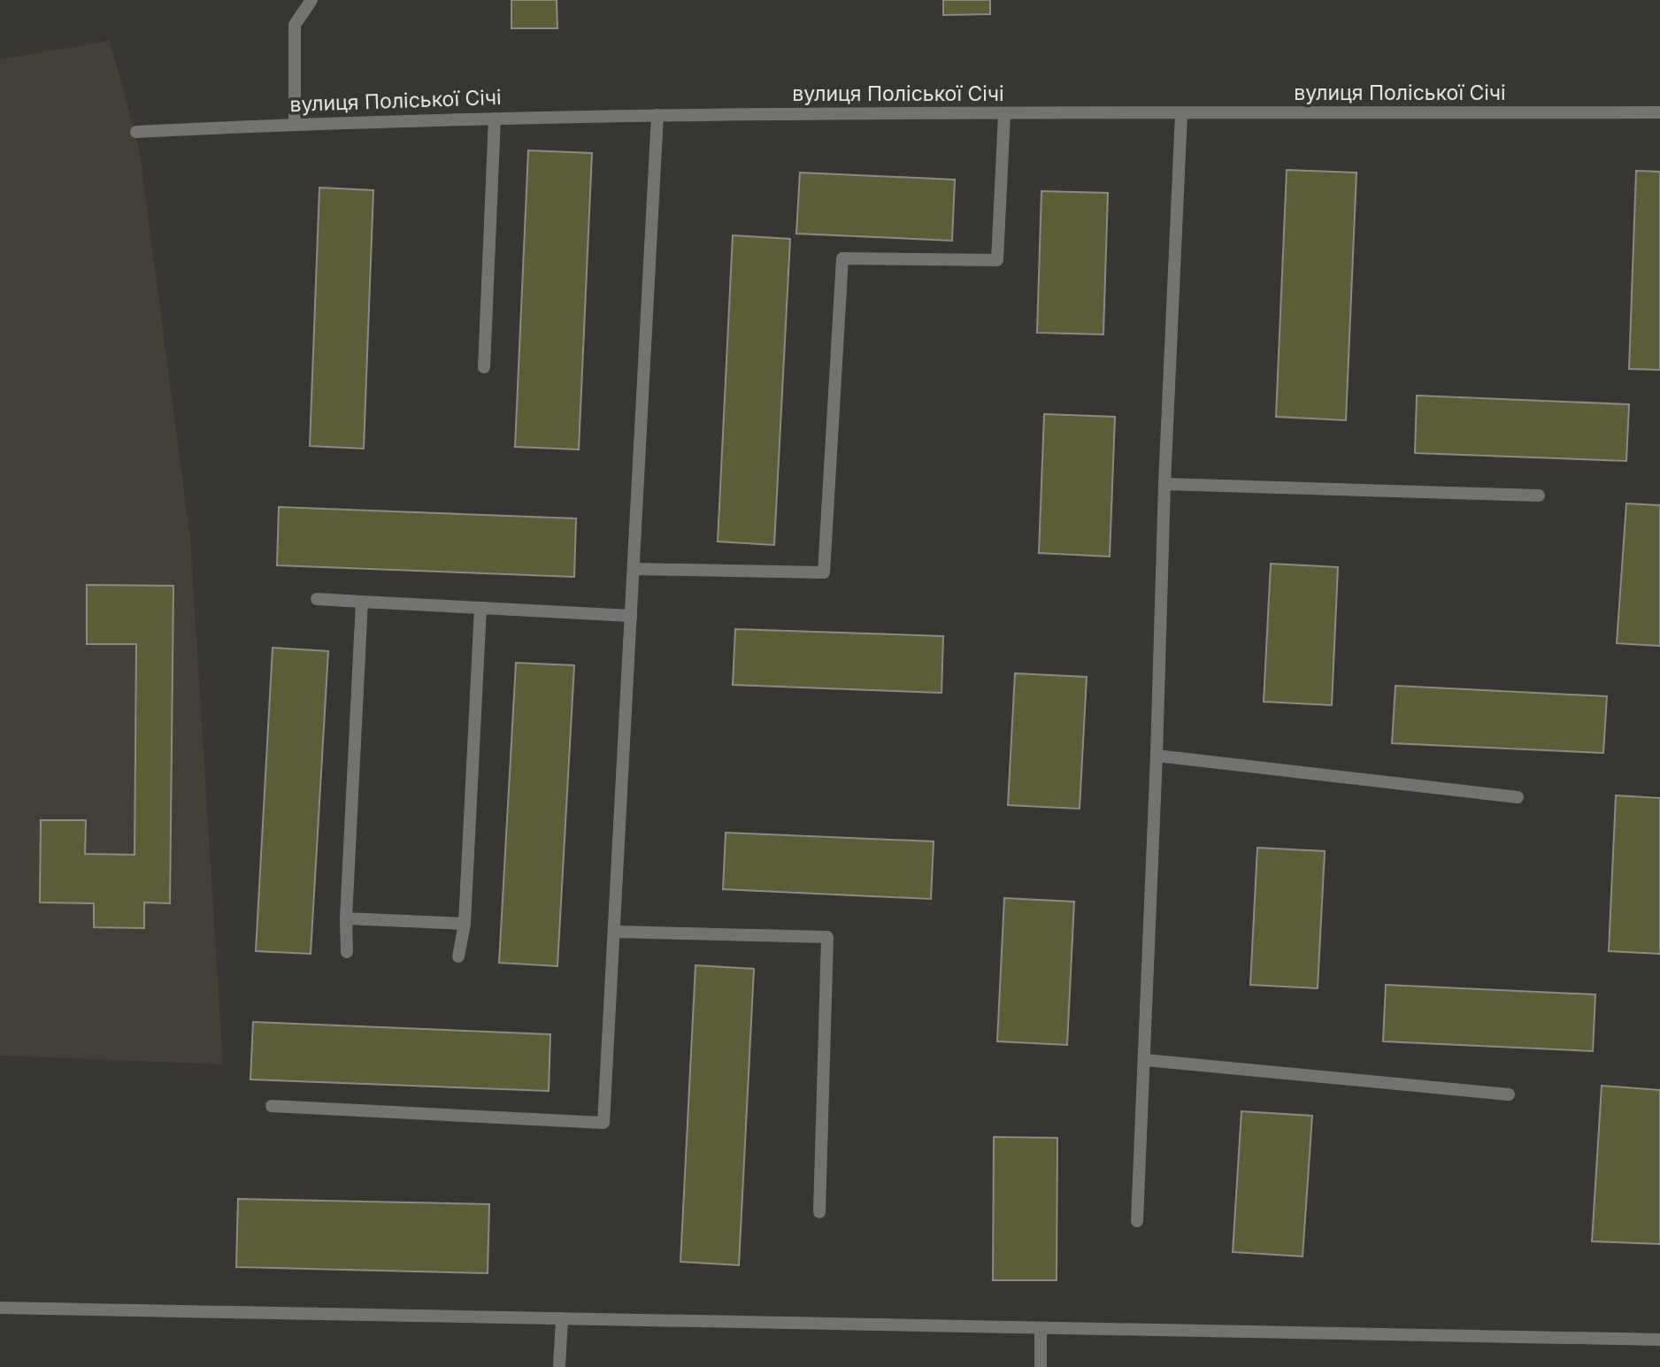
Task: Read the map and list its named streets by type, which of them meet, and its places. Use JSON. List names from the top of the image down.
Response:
{
  "streets": {
    "street": ["вулиця Поліської Січі"]
  }
}
